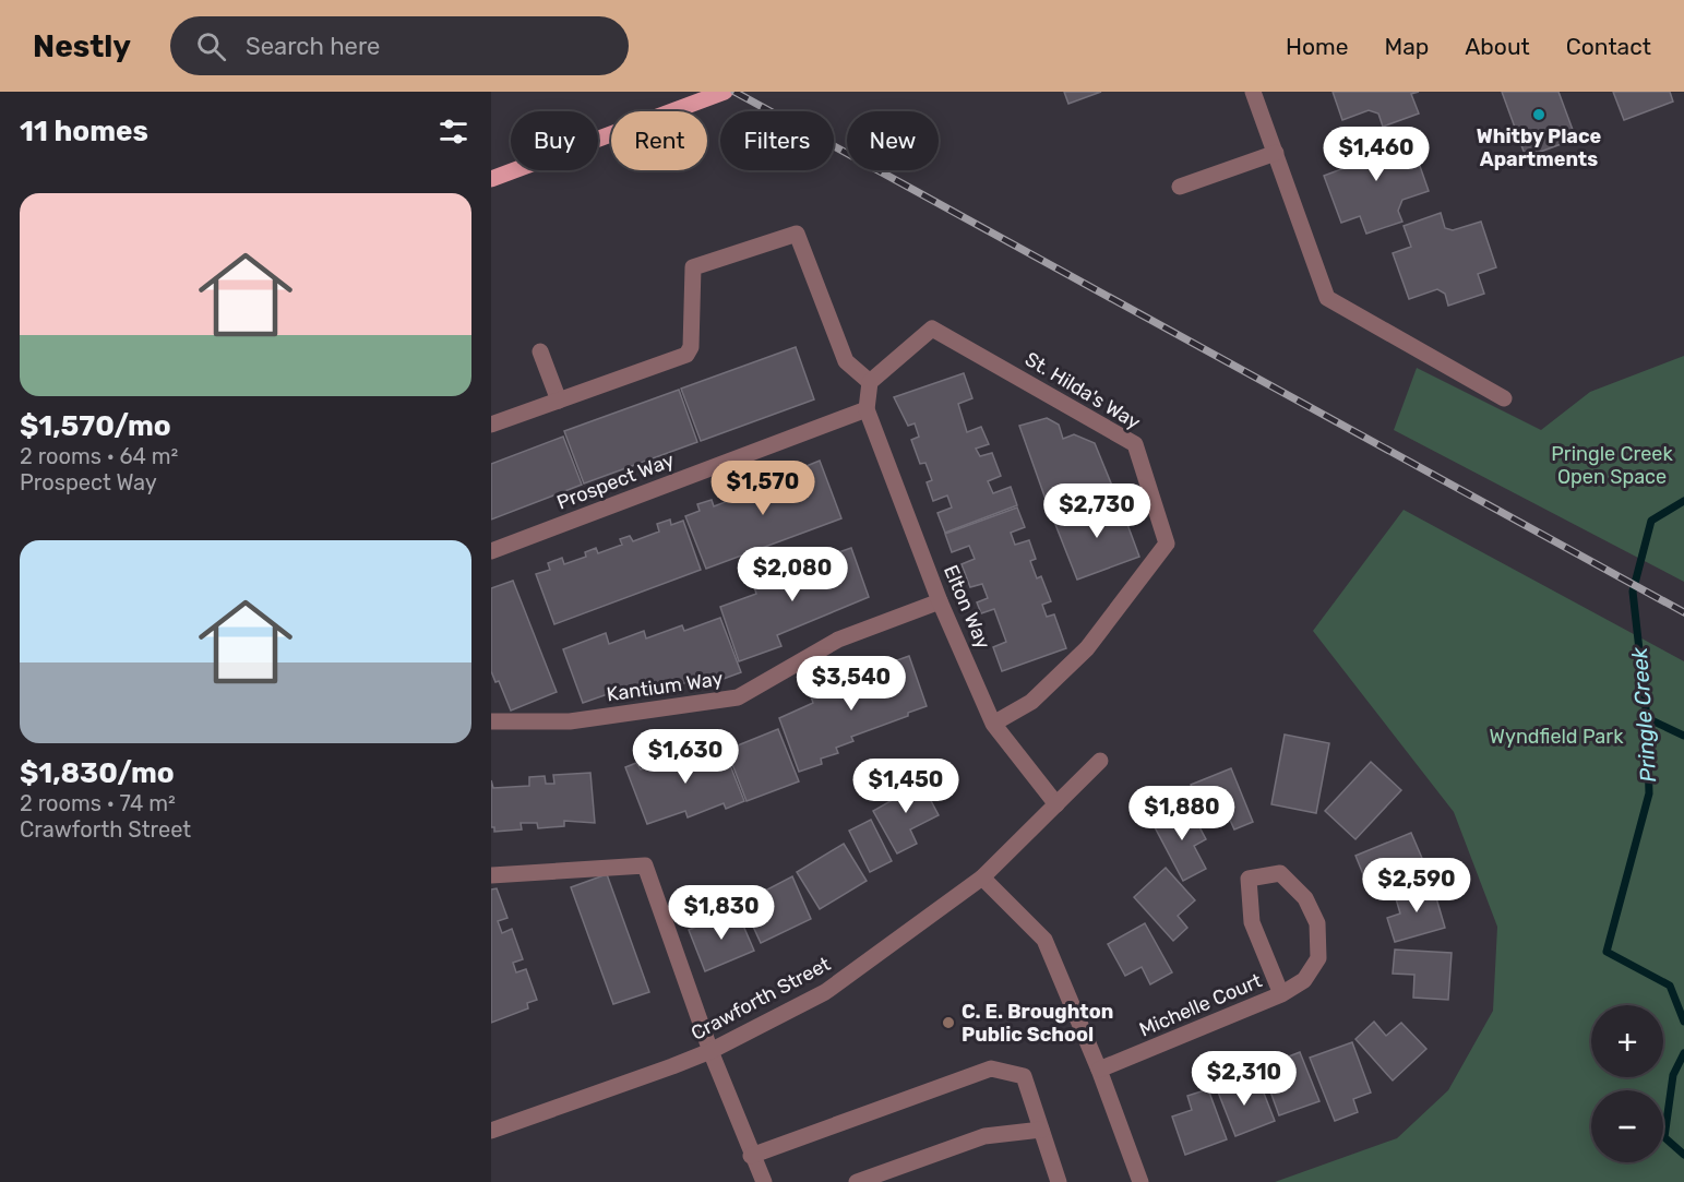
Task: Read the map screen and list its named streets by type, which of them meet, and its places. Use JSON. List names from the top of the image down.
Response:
{
  "streets": {
    "street": [
      "St. Hilda's Way",
      "Prospect Way",
      "Elton Way",
      "Kantium Way",
      "Crawforth Street",
      "Michelle Court"
    ]
  },
  "crossings": [
    ["St. Hilda's Way", "Elton Way"],
    ["Prospect Way", "Elton Way"],
    ["Elton Way", "Kantium Way"],
    ["Elton Way", "Crawforth Street"]
  ],
  "water": ["Pringle Creek"],
  "parks": ["Pringle Creek Open Space", "Wyndfield Park"],
  "places": ["Whitby Place Apartments", "C. E. Broughton Public School"],
  "page": {
    "header": "Nestly",
    "search": "Search here",
    "nav": [
      "Home",
      "Map",
      "About",
      "Contact"
    ],
    "heading": "11 homes",
    "chip": [
      "Buy",
      "Rent",
      "Filters",
      "New"
    ],
    "price": [
      "$1,460",
      "$1,570",
      "$2,730",
      "$2,080",
      "$3,540",
      "$1,630",
      "$1,450",
      "$1,880",
      "$2,590",
      "$1,830",
      "$2,310"
    ],
    "list": [
      {
        "name": "$1,570/mo",
        "note": "2 rooms · 64 m² · Prospect Way"
      },
      {
        "name": "$1,830/mo",
        "note": "2 rooms · 74 m² · Crawforth Street"
      }
    ],
    "map_buttons": ["+", "−"]
  }
}
